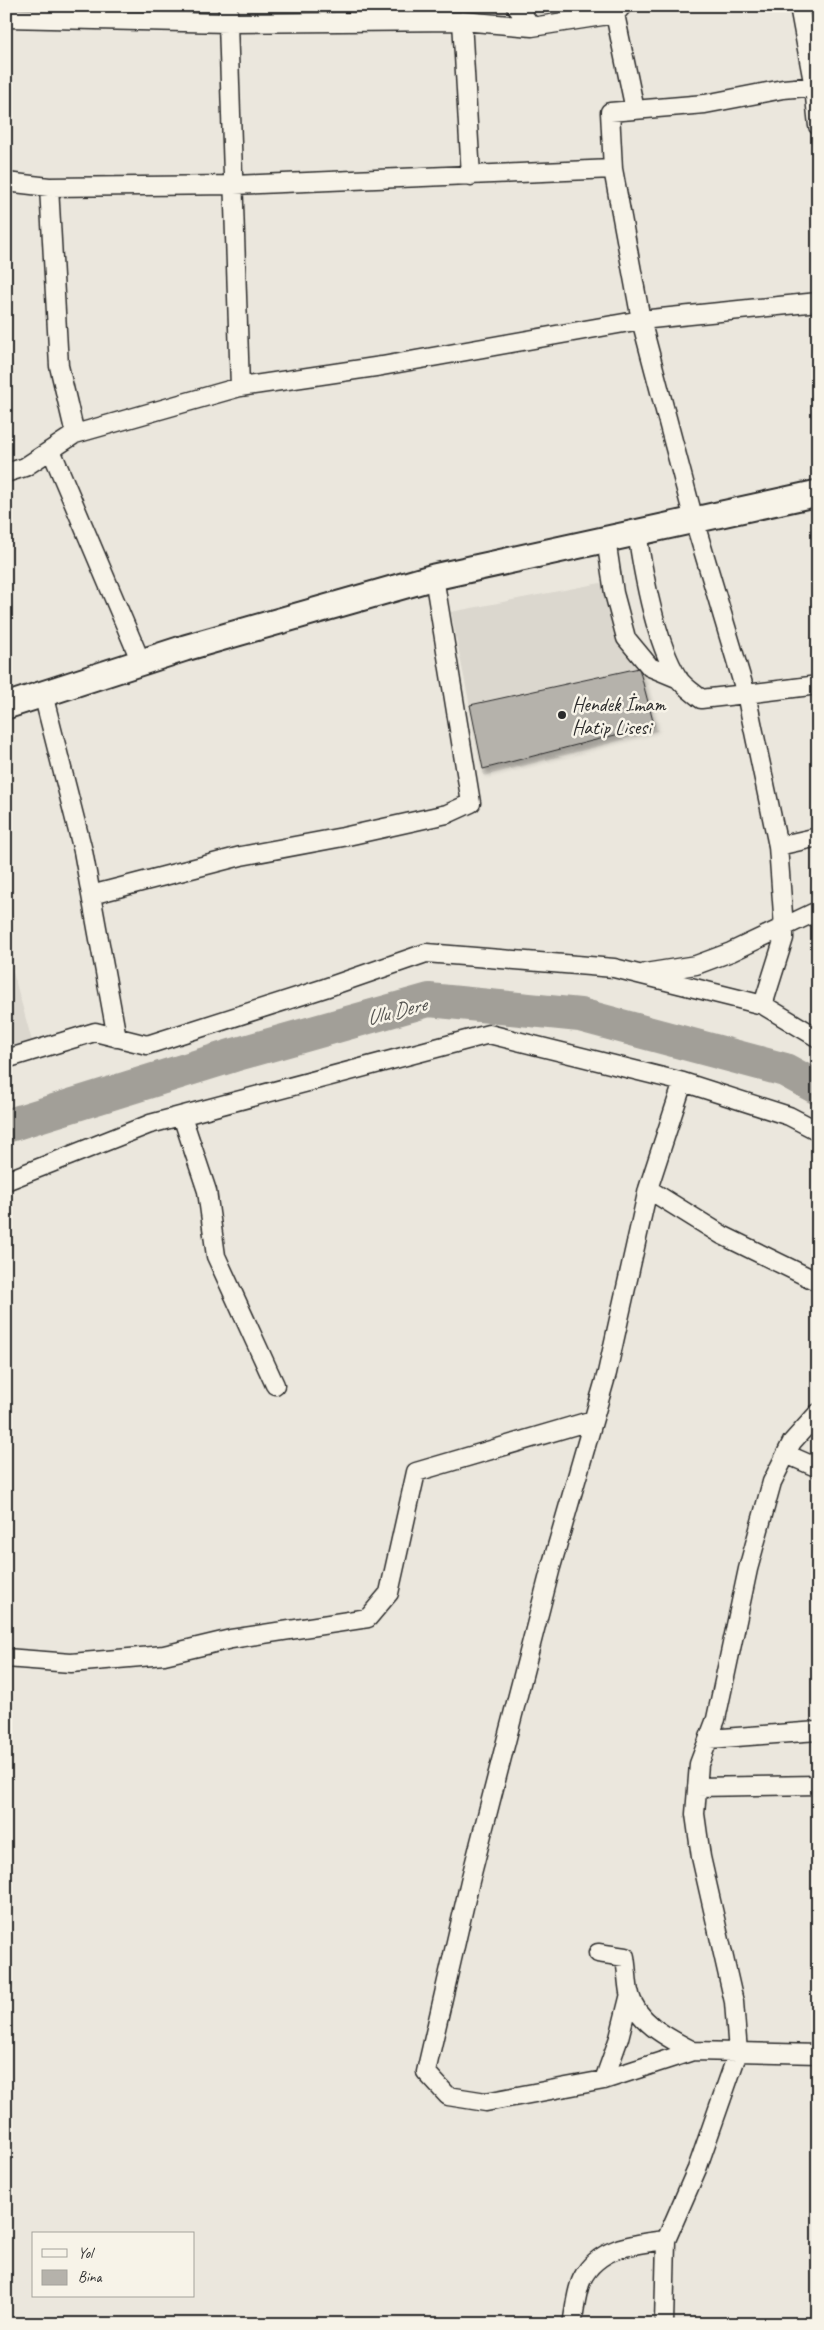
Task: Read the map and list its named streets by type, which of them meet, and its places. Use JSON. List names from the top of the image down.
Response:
{
  "water": ["Ulu Dere"],
  "places": ["Hendek İmam Hatip Lisesi"],
  "legend": ["Yol", "Bina"]
}
